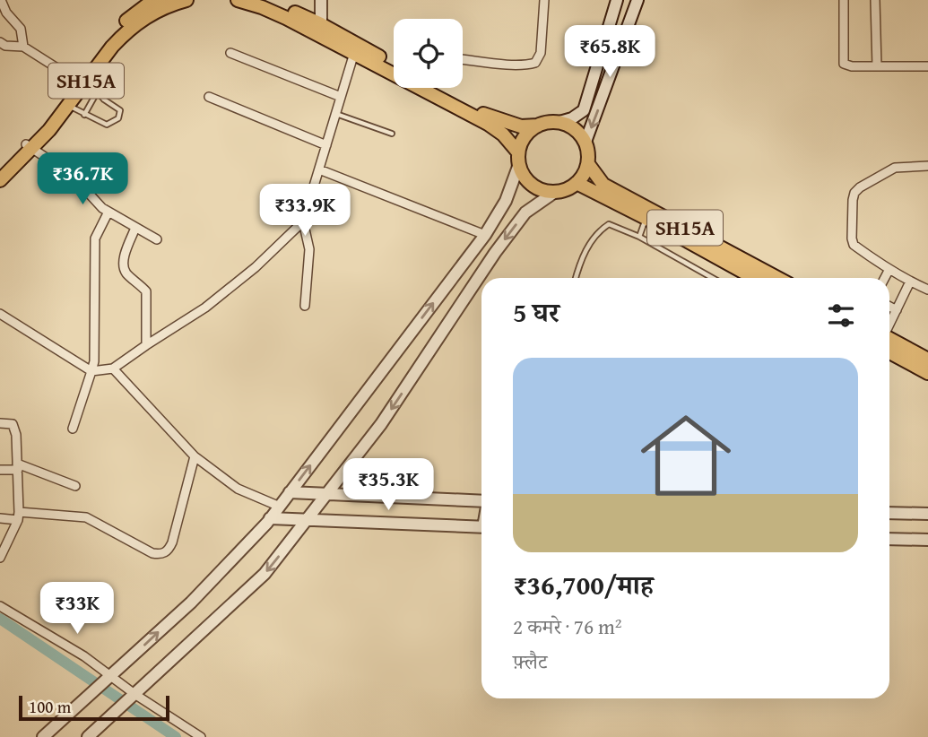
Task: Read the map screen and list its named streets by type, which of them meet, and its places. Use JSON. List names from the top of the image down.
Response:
{
  "streets": {
    "main road": ["SH15A"]
  },
  "scale_bar": "100 m",
  "page": {
    "price": [
      "₹65.8K",
      "₹36.7K",
      "₹33.9K",
      "₹35.3K",
      "₹33K"
    ],
    "heading": "5 घर",
    "list": [
      {
        "name": "₹36,700/माह",
        "note": "2 कमरे · 76 m² · फ़्लैट"
      }
    ],
    "scale": "100 m"
  }
}
